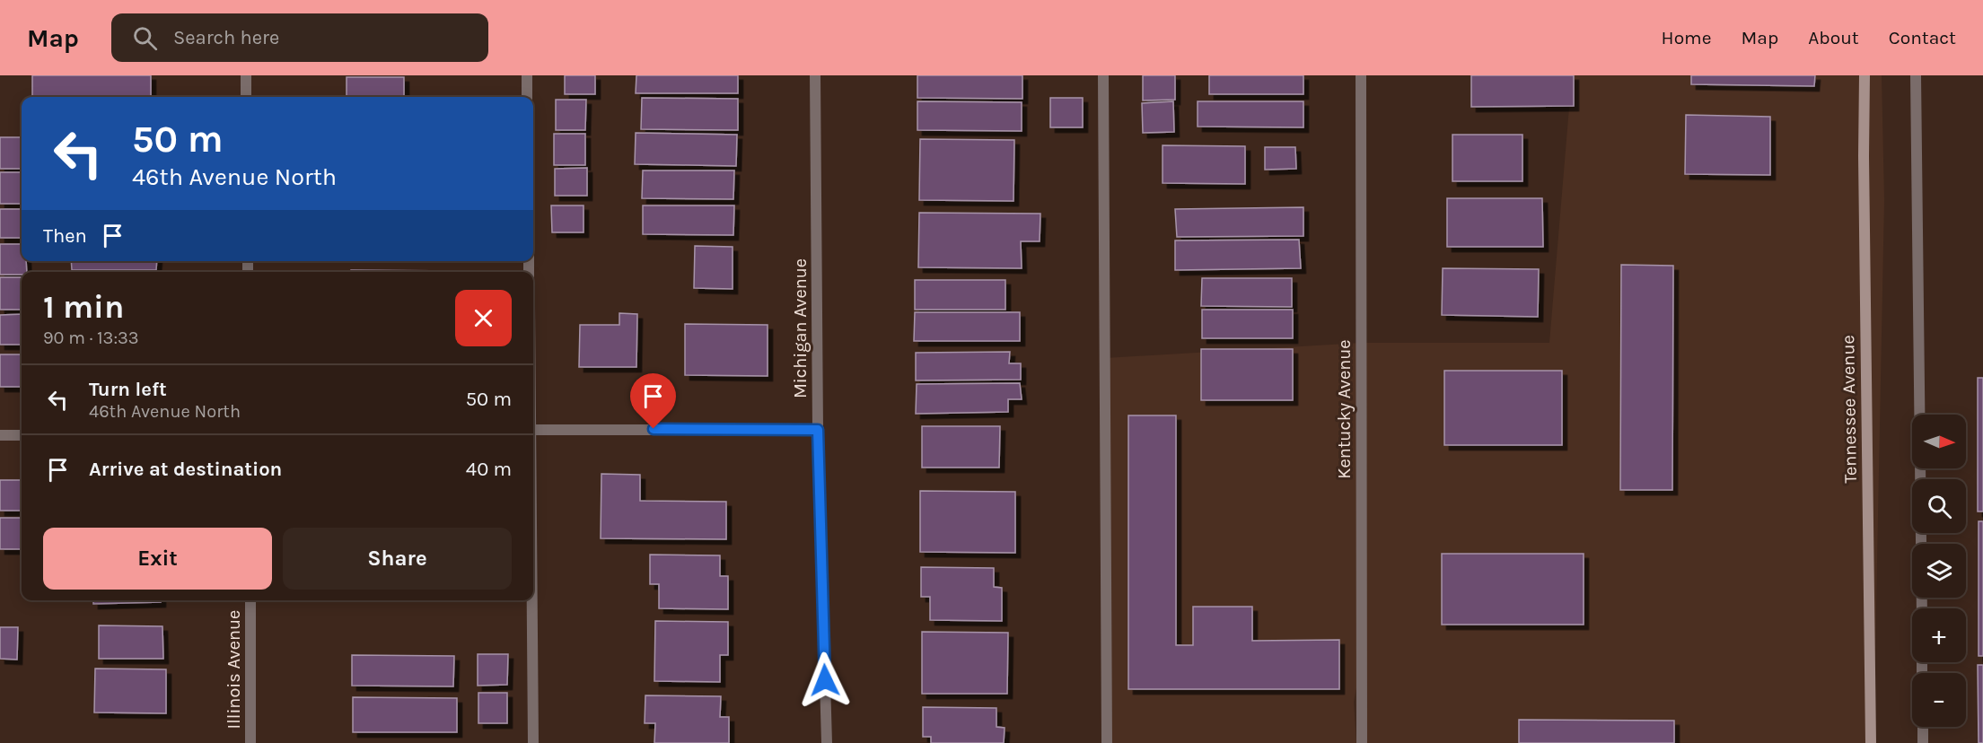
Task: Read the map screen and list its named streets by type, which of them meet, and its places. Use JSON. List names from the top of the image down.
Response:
{
  "streets": {
    "street": [
      "Michigan Avenue",
      "Kentucky Avenue",
      "Tennessee Avenue",
      "Illinois Avenue"
    ]
  },
  "north": "right",
  "page": {
    "header": "Map",
    "search": "Search here",
    "nav": [
      "Home",
      "Map",
      "About",
      "Contact"
    ],
    "turn": ["50 m", "46th Avenue North"],
    "then": "Then",
    "heading": ["1 min", "90 m · 13:33"],
    "list": [
      {
        "name": "Turn left",
        "note": "46th Avenue North",
        "value": "50 m"
      },
      {
        "name": "Arrive at destination",
        "value": "40 m"
      }
    ],
    "map_buttons": ["+", "−"],
    "buttons": ["Exit", "Share"]
  }
}
